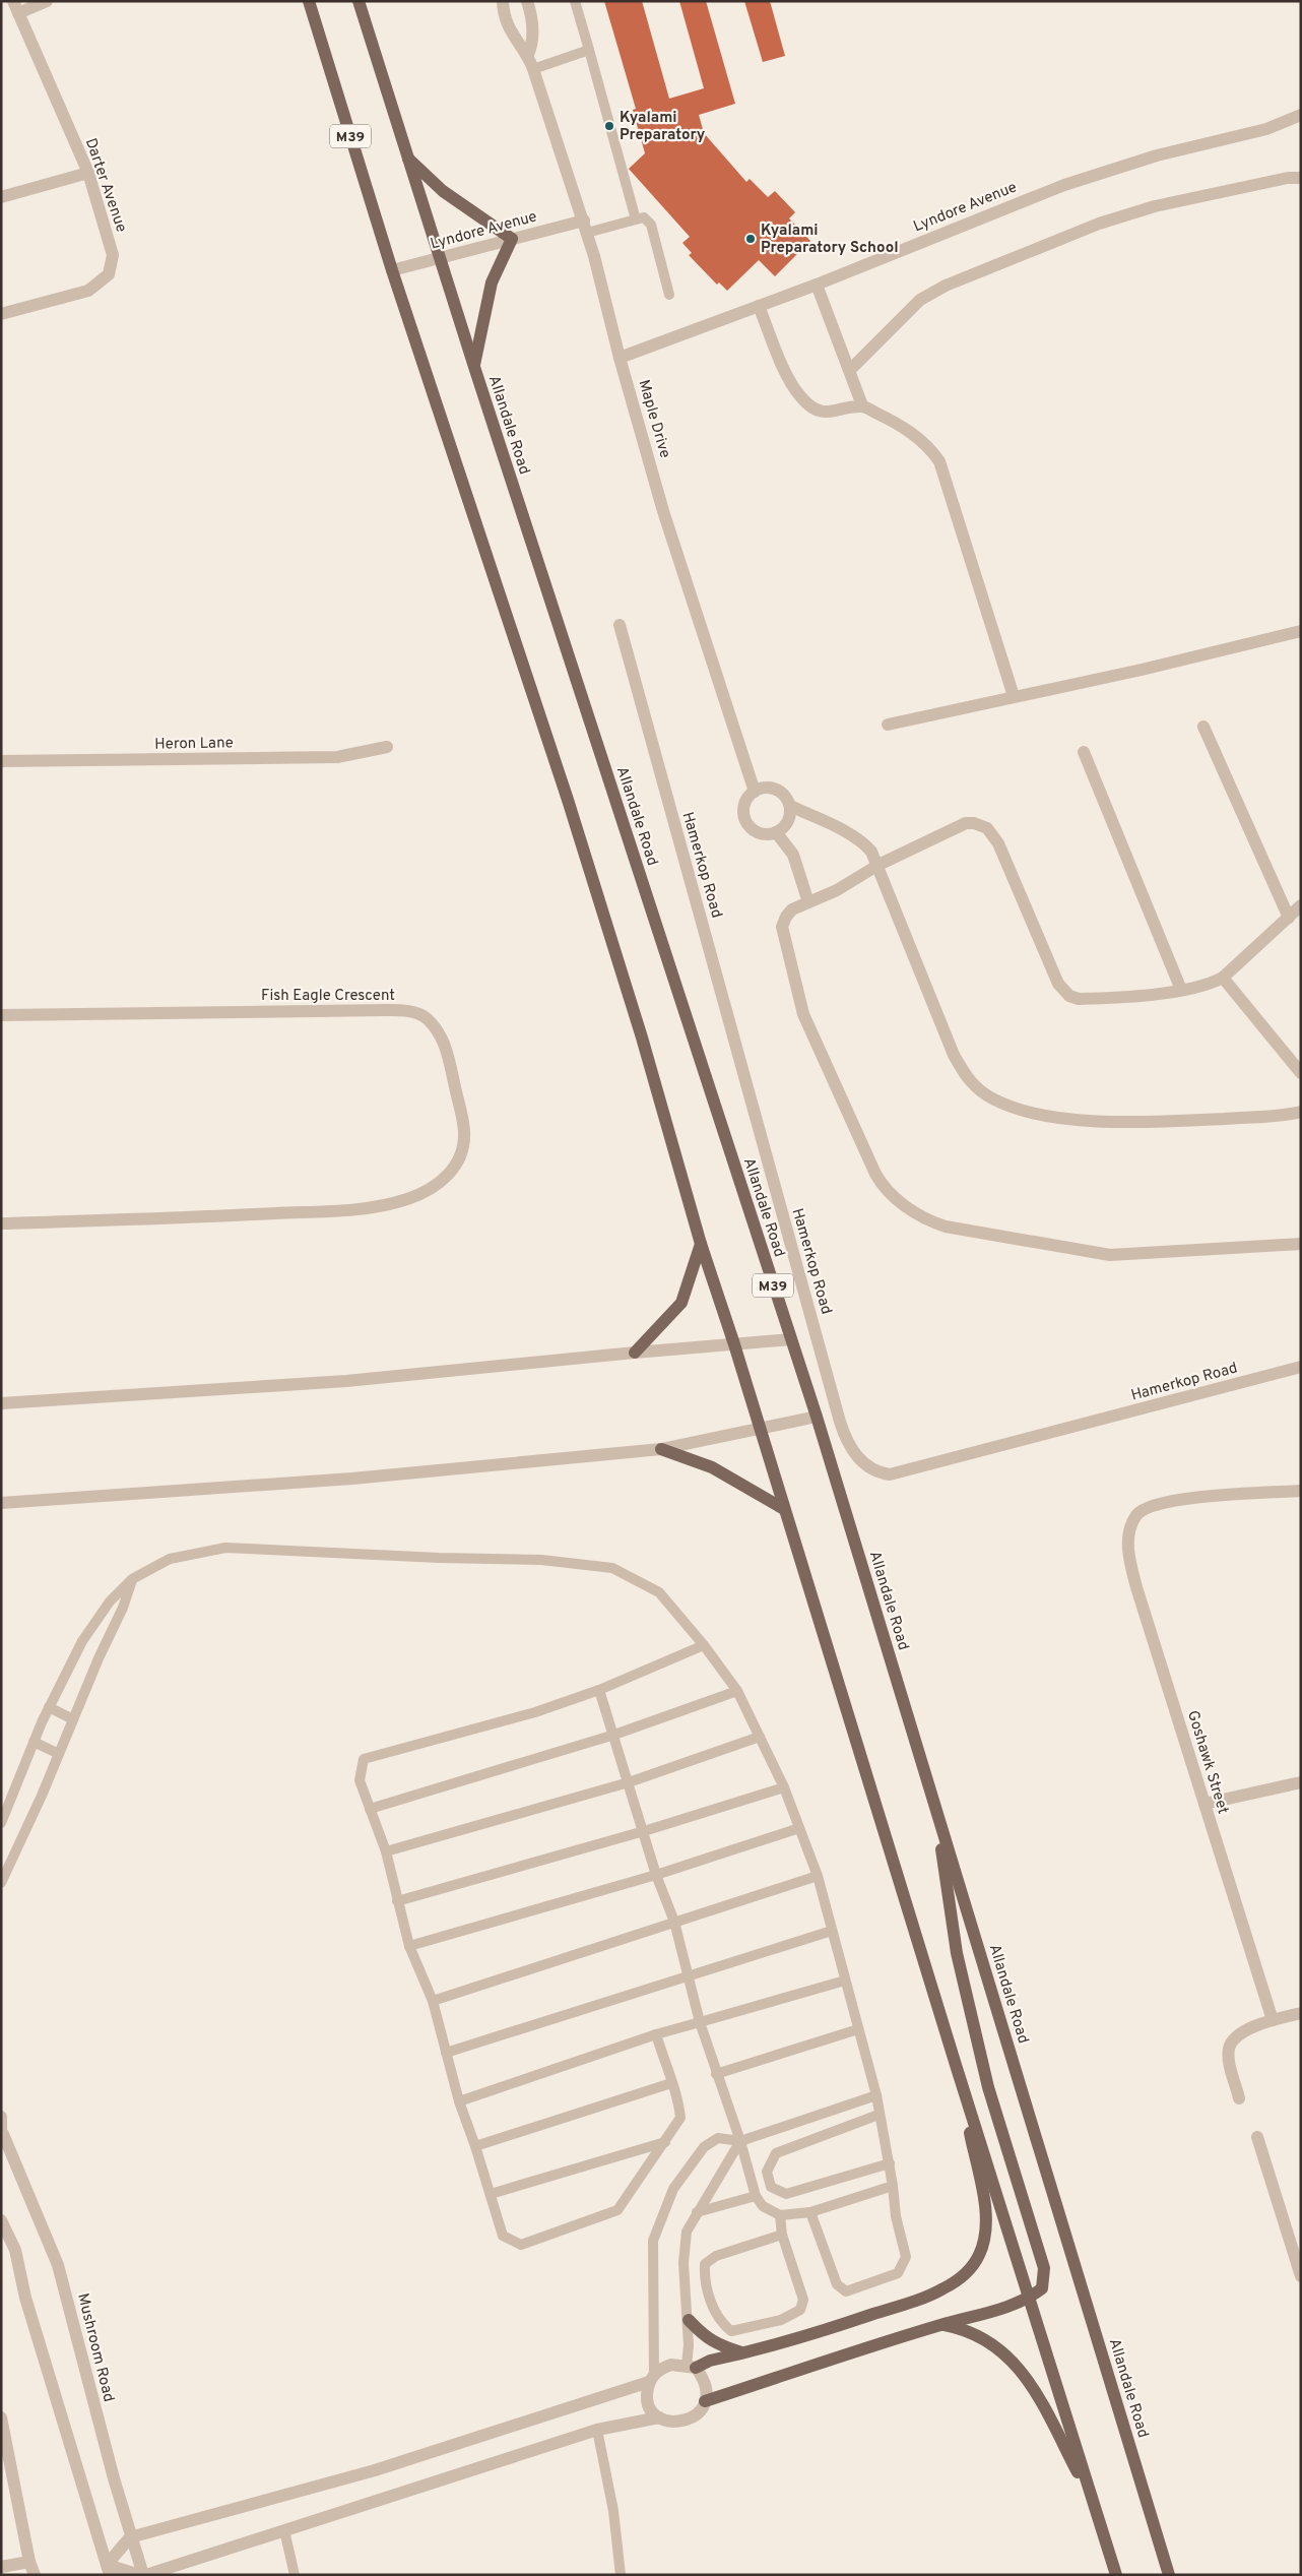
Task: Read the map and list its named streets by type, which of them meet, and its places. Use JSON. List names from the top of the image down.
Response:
{
  "streets": {
    "main road": ["M39", "Allandale Road"],
    "street": [
      "Darter Avenue",
      "Lyndore Avenue",
      "Maple Drive",
      "Heron Lane",
      "Hamerkop Road",
      "Fish Eagle Crescent",
      "Goshawk Street",
      "Mushroom Road"
    ]
  },
  "crossings": [
    ["M39", "Lyndore Avenue"],
    ["Lyndore Avenue", "Maple Drive"],
    ["Lyndore Avenue", "Allandale Road"]
  ],
  "places": ["Kyalami Preparatory", "Kyalami Preparatory School"]
}
